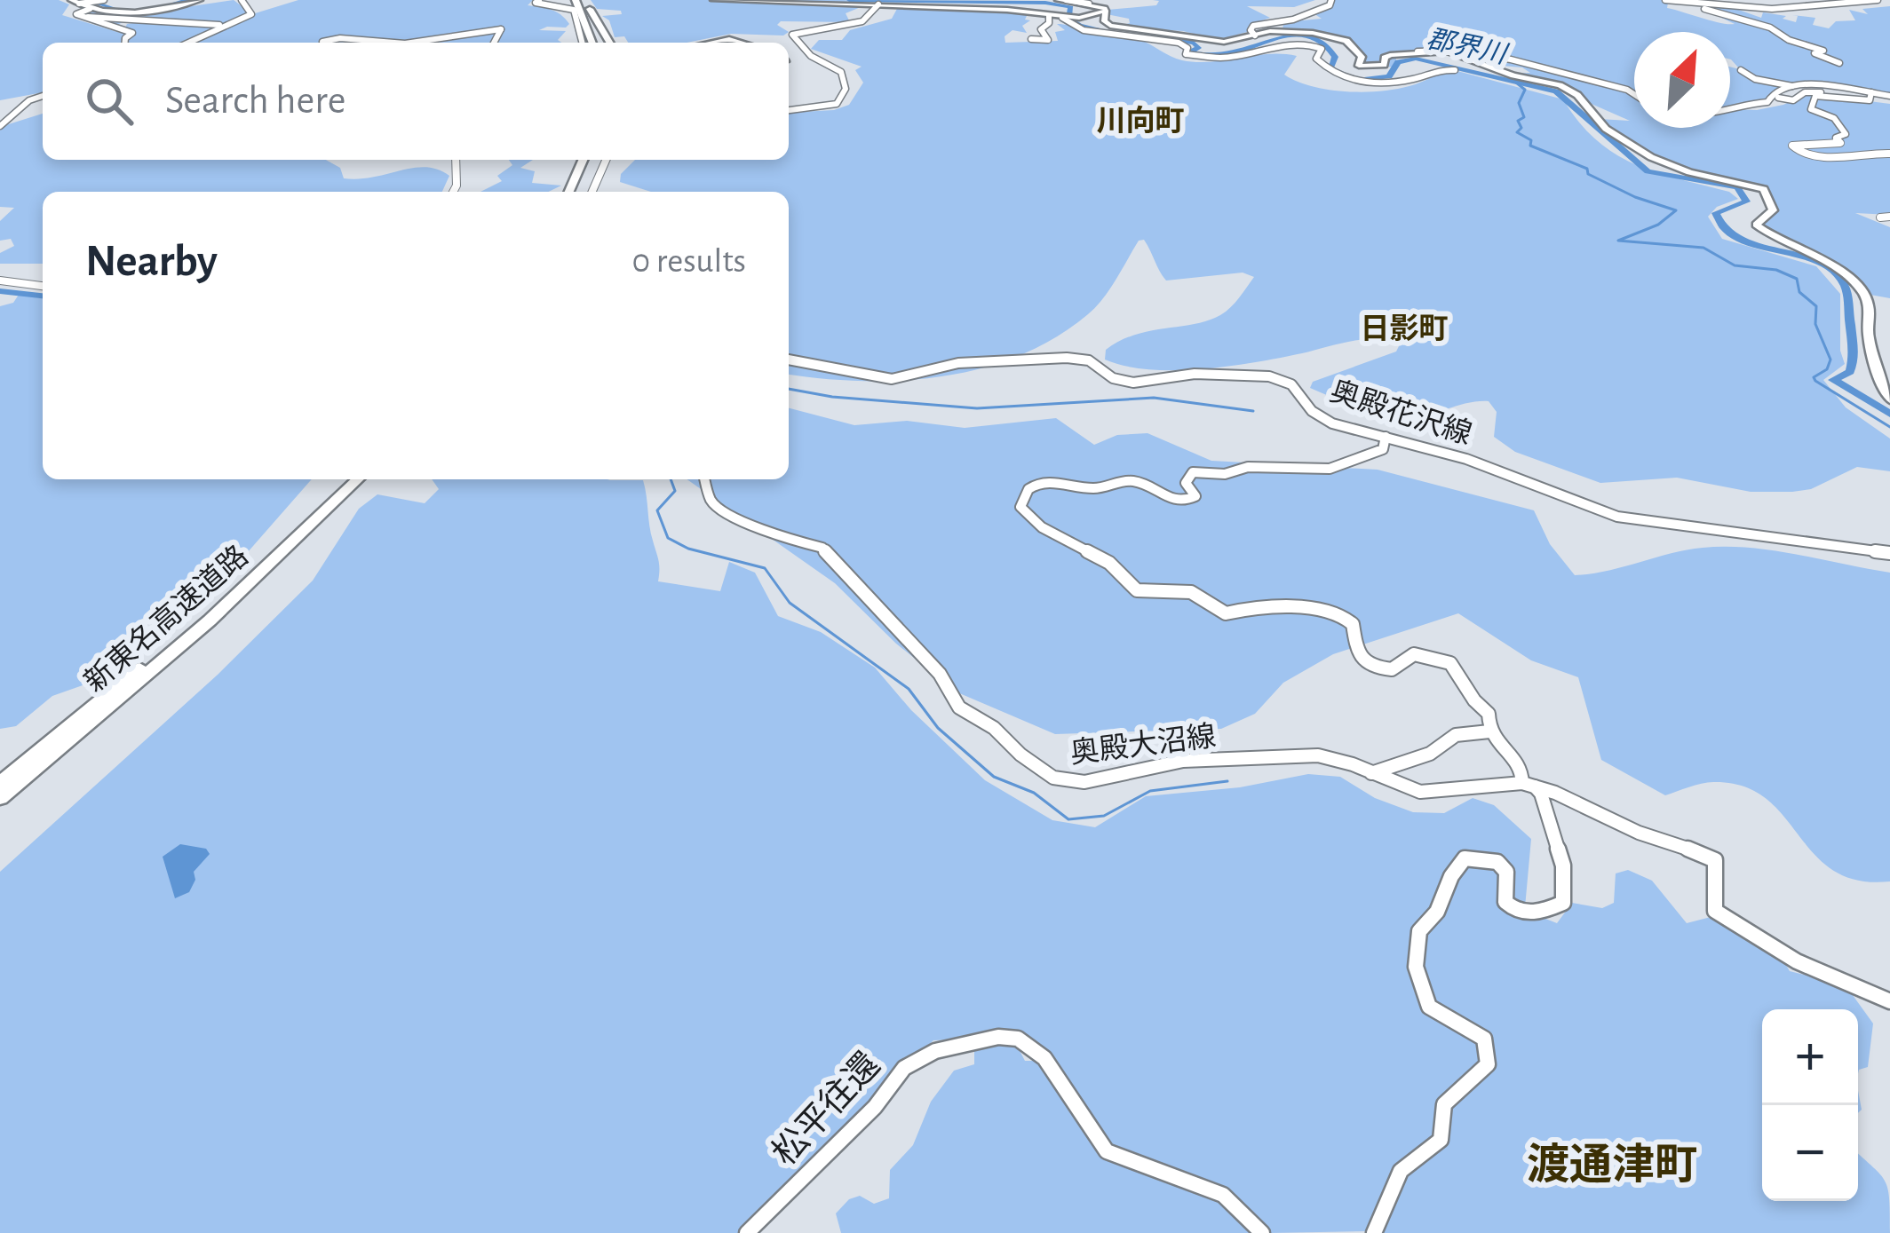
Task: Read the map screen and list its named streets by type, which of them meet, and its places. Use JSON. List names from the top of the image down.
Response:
{
  "streets": {
    "highway": ["新東名高速道路"],
    "street": ["奥殿花沢線", "奥殿大沼線", "松平往還"]
  },
  "districts": ["川向町", "日影町", "渡通津町"],
  "water": ["郡界川"],
  "north": "top right",
  "page": {
    "search": "Search here",
    "heading": ["Nearby", "0 results"],
    "map_buttons": ["+", "−"]
  }
}
